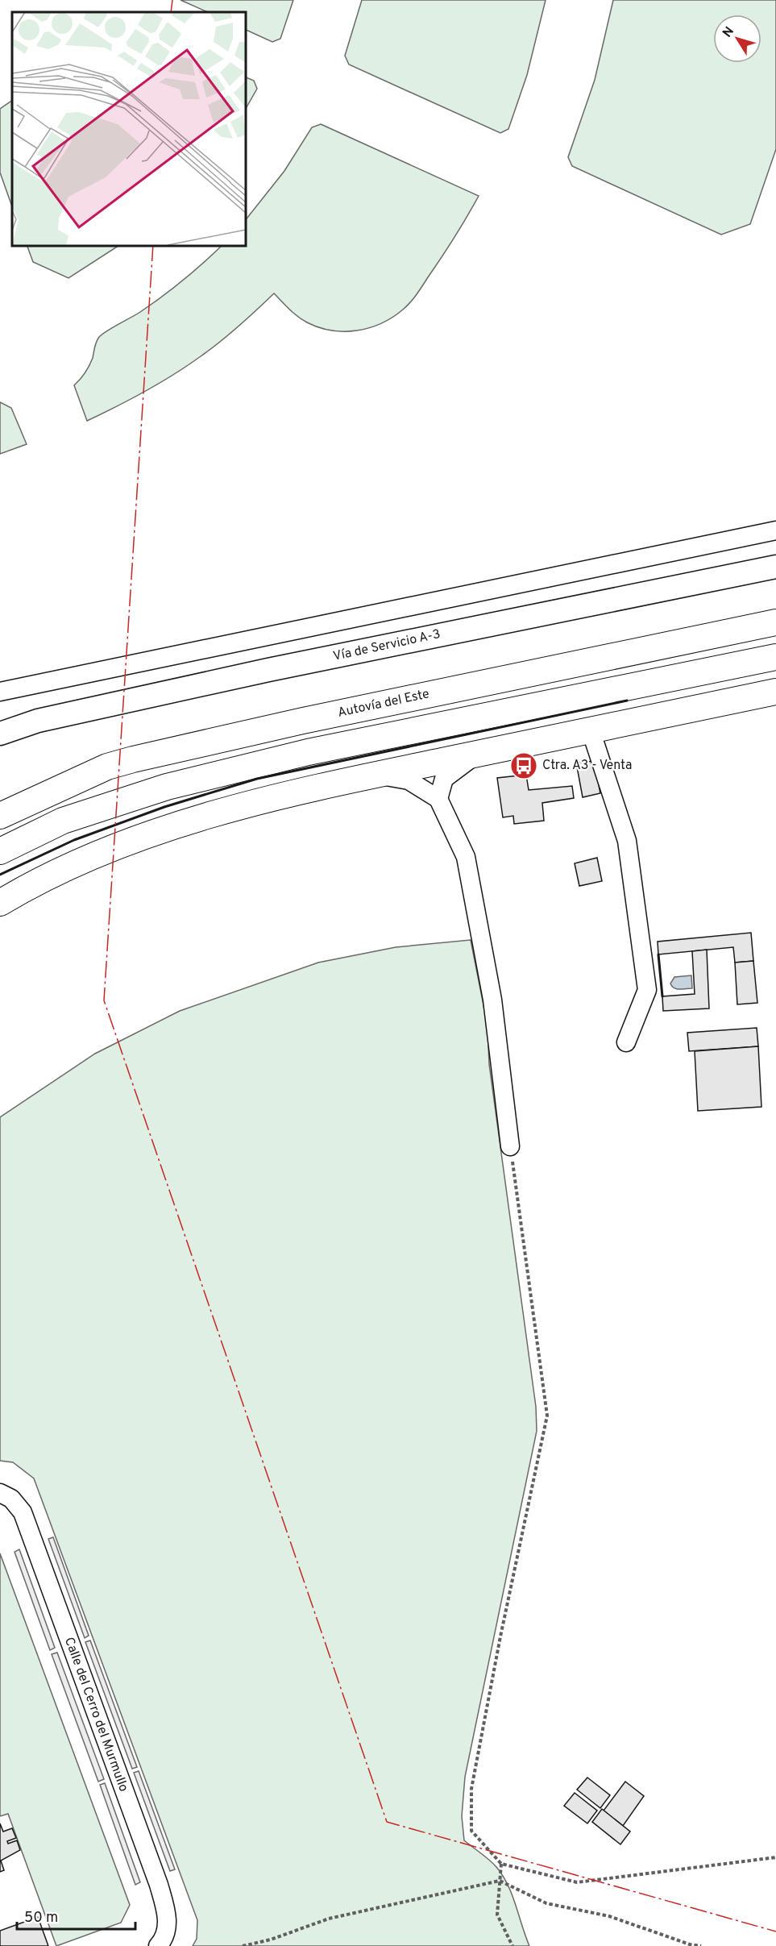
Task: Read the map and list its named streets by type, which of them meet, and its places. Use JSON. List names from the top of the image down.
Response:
{
  "streets": {
    "highway": ["Autovía del Este"],
    "main road": ["Vía de Servicio A-3"],
    "street": ["Calle del Cerro del Murmullo"]
  },
  "places": {
    "bus stop": ["Ctra. A3 - Venta"]
  },
  "scale_bar": "50 m",
  "north": "top left"
}
